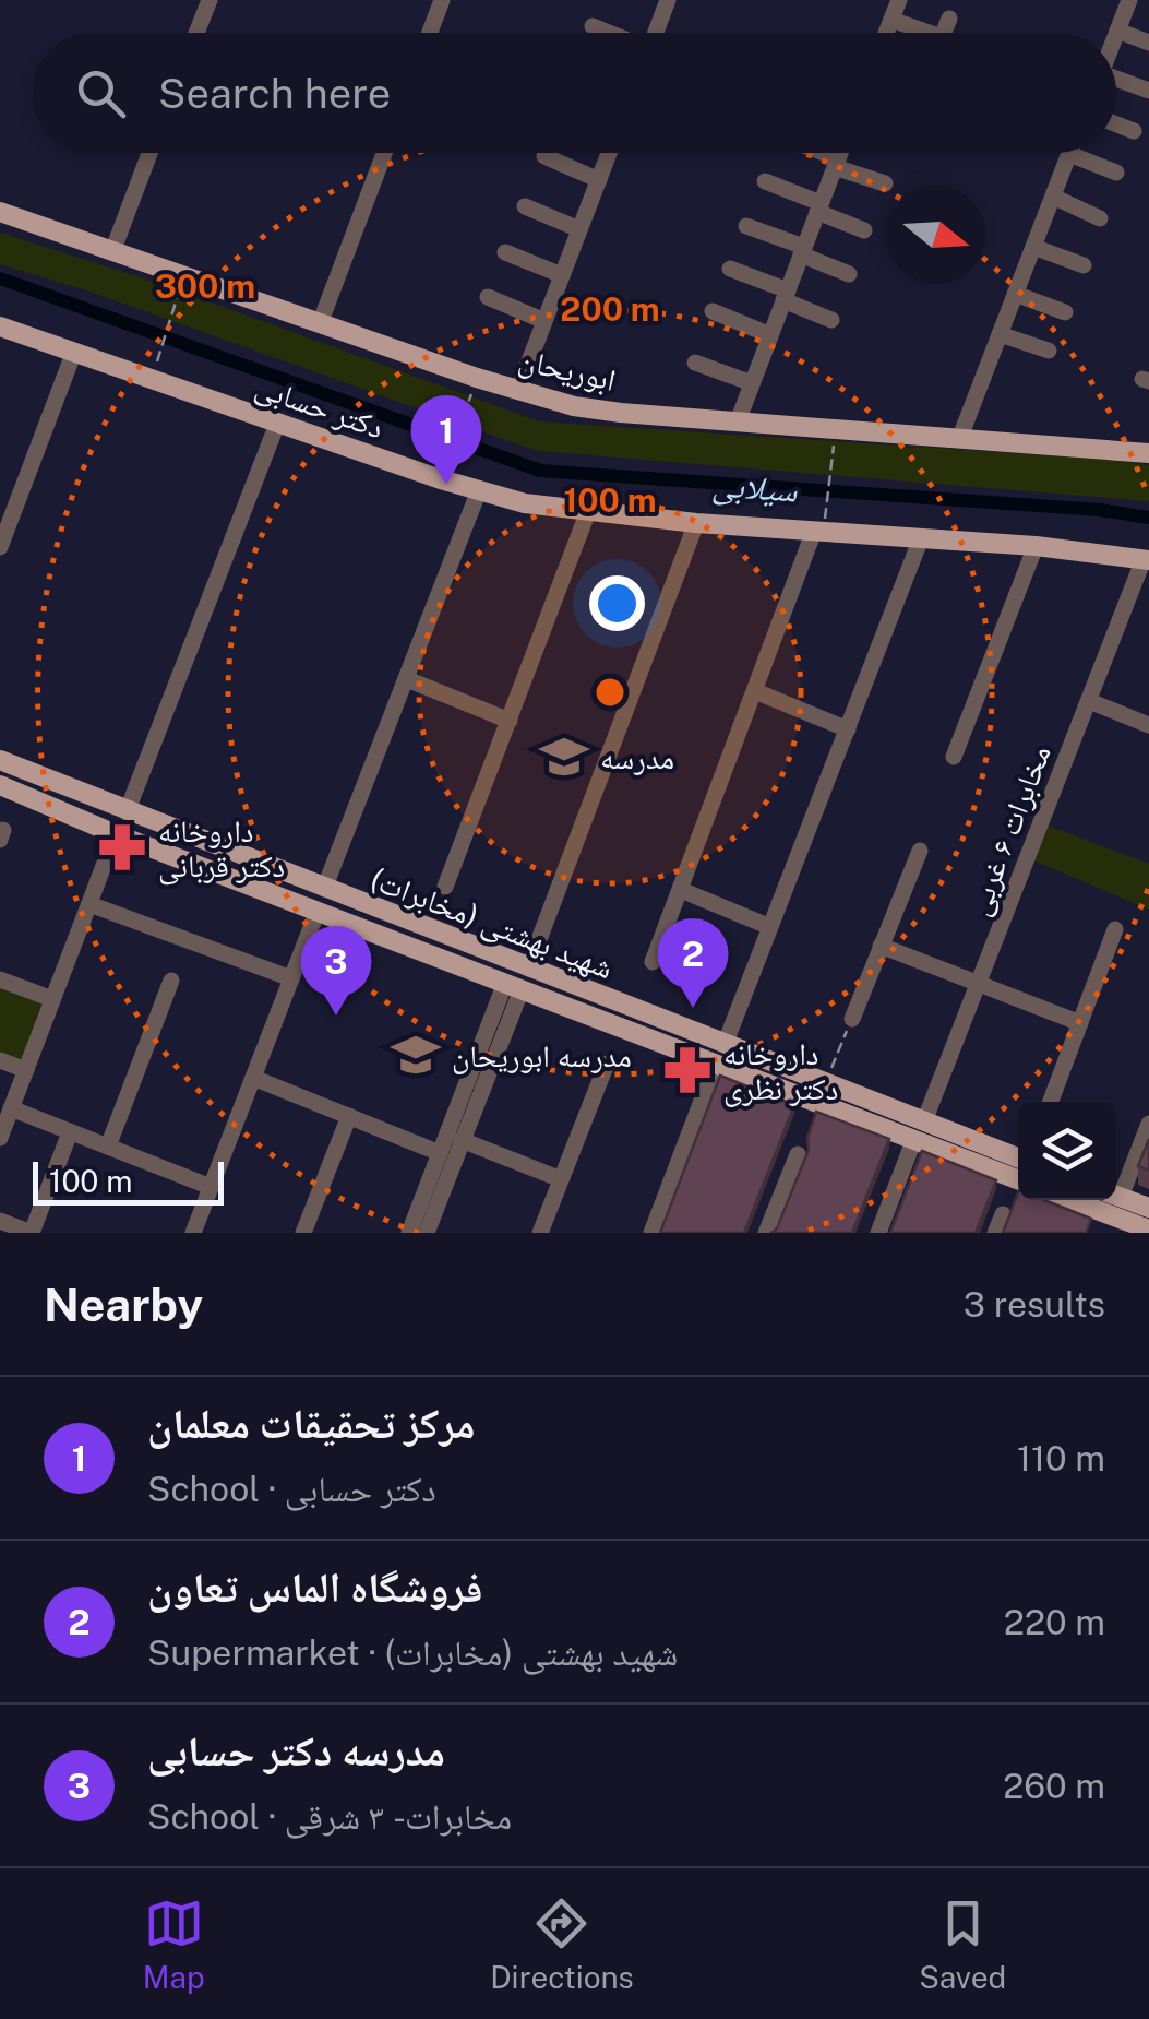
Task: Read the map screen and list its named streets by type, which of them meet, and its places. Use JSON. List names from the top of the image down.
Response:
{
  "streets": {
    "main road": ["ابوریحان", "دکتر حسابی", "شهید بهشتی (مخابرات)"],
    "street": ["مخابرات ۶ غربی"]
  },
  "crossings": [
    ["دکتر حسابی", "مخابرات ۶ غربی"],
    ["مخابرات ۶ غربی", "شهید بهشتی (مخابرات)"]
  ],
  "water": ["سیلابی"],
  "places": {
    "school or university": ["مدرسه", "مدرسه ابوریحان"],
    "pharmacy": ["داروخانه دکتر قربانی", "داروخانه دکتر نظری"]
  },
  "scale_bar": "100 m",
  "north": "right",
  "page": {
    "search": "Search here",
    "pins": ["1", "2", "3"],
    "scale": "100 m",
    "heading": ["Nearby", "3 results"],
    "list": [
      {
        "mark": "1",
        "name": "مرکز تحقیقات معلمان",
        "note": "School · دکتر حسابی",
        "value": "110 m"
      },
      {
        "mark": "2",
        "name": "فروشگاه الماس تعاون",
        "note": "Supermarket · شهید بهشتی (مخابرات)",
        "value": "220 m"
      },
      {
        "mark": "3",
        "name": "مدرسه دکتر حسابی",
        "note": "School · مخابرات - ۳ شرقی",
        "value": "260 m"
      }
    ],
    "nav": ["Map", "Directions", "Saved"]
  },
  "rings": ["300 m", "200 m", "100 m"]
}
